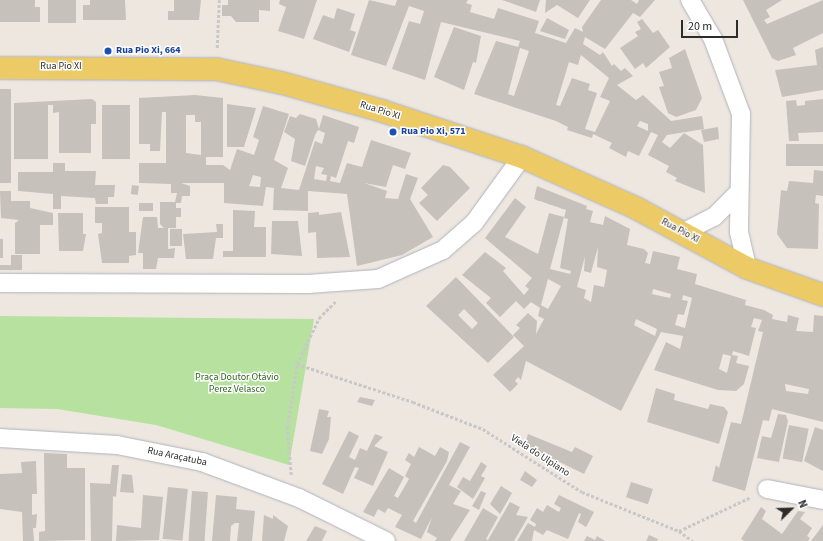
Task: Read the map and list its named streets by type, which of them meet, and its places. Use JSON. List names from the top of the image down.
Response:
{
  "streets": {
    "main road": ["Rua Pio XI"],
    "street": ["Rua Araçatuba"],
    "path": ["Viela do Ulpiano"]
  },
  "parks": ["Praça Doutor Otávio Perez Velasco"],
  "places": ["Rua Pio Xi, 664", "Rua Pio Xi, 571"],
  "scale_bar": "20 m",
  "north": "top right"
}
